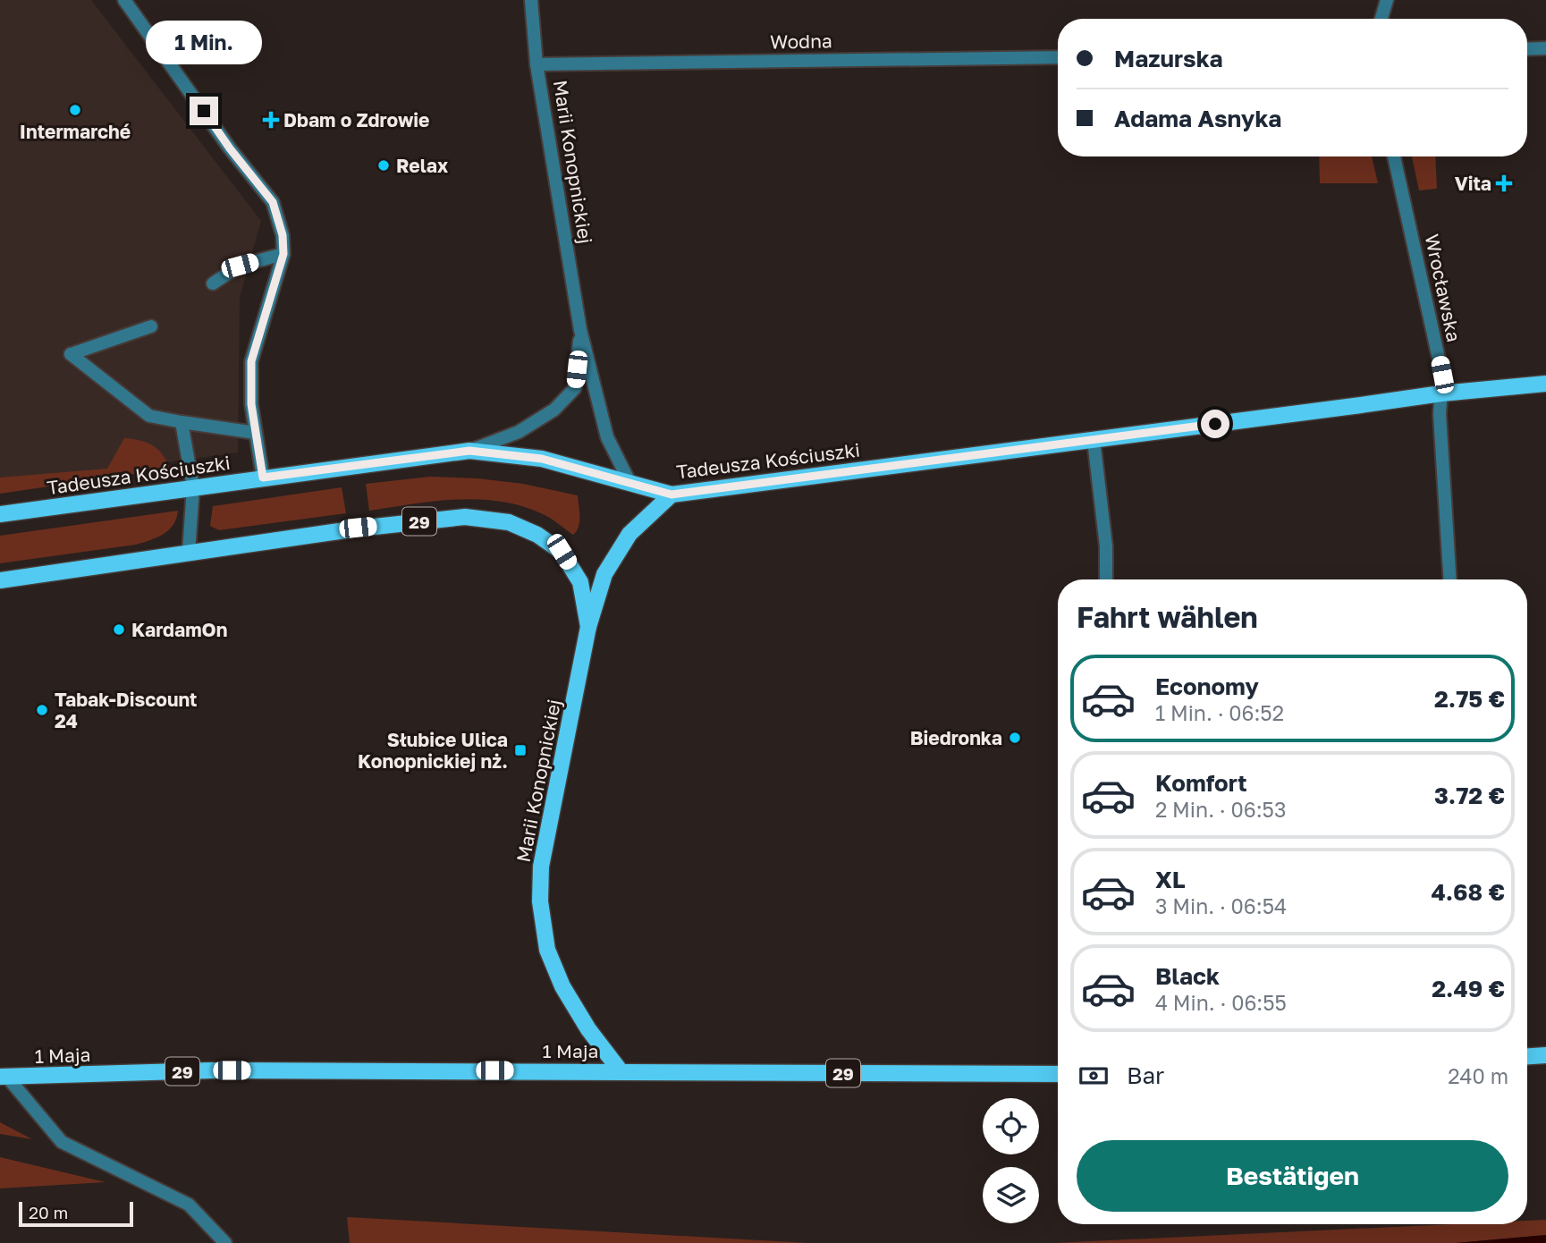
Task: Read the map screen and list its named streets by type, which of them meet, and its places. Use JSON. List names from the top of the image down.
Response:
{
  "streets": {
    "main road": [
      "Marii Konopnickiej",
      "Tadeusza Kościuszki",
      "29",
      "1 Maja"
    ],
    "street": ["Wodna", "Wrocławska"]
  },
  "crossings": [
    ["Wodna", "Marii Konopnickiej"],
    ["Marii Konopnickiej", "Tadeusza Kościuszki"],
    ["Marii Konopnickiej", "29"],
    ["Marii Konopnickiej", "1 Maja"],
    ["Wrocławska", "Tadeusza Kościuszki"]
  ],
  "places": {
    "other": [
      "Intermarché",
      "Relax",
      "KardamOn",
      "Tabak-Discount 24",
      "Biedronka"
    ],
    "health": ["Dbam o Zdrowie", "Vita"],
    "transit": ["Słubice Ulica Konopnickiej nż."]
  },
  "scale_bar": "20 m",
  "page": {
    "banner": ["Mazurska", "Adama Asnyka"],
    "bubble": "1 Min.",
    "heading": "Fahrt wählen",
    "list": [
      {
        "name": "Economy",
        "note": "1 Min. · 06:52",
        "value": "2.75 €"
      },
      {
        "name": "Komfort",
        "note": "2 Min. · 06:53",
        "value": "3.72 €"
      },
      {
        "name": "XL",
        "note": "3 Min. · 06:54",
        "value": "4.68 €"
      },
      {
        "name": "Black",
        "note": "4 Min. · 06:55",
        "value": "2.49 €"
      }
    ],
    "pay": ["Bar", "240 m"],
    "buttons": "Bestätigen",
    "scale": "20 m"
  }
}
